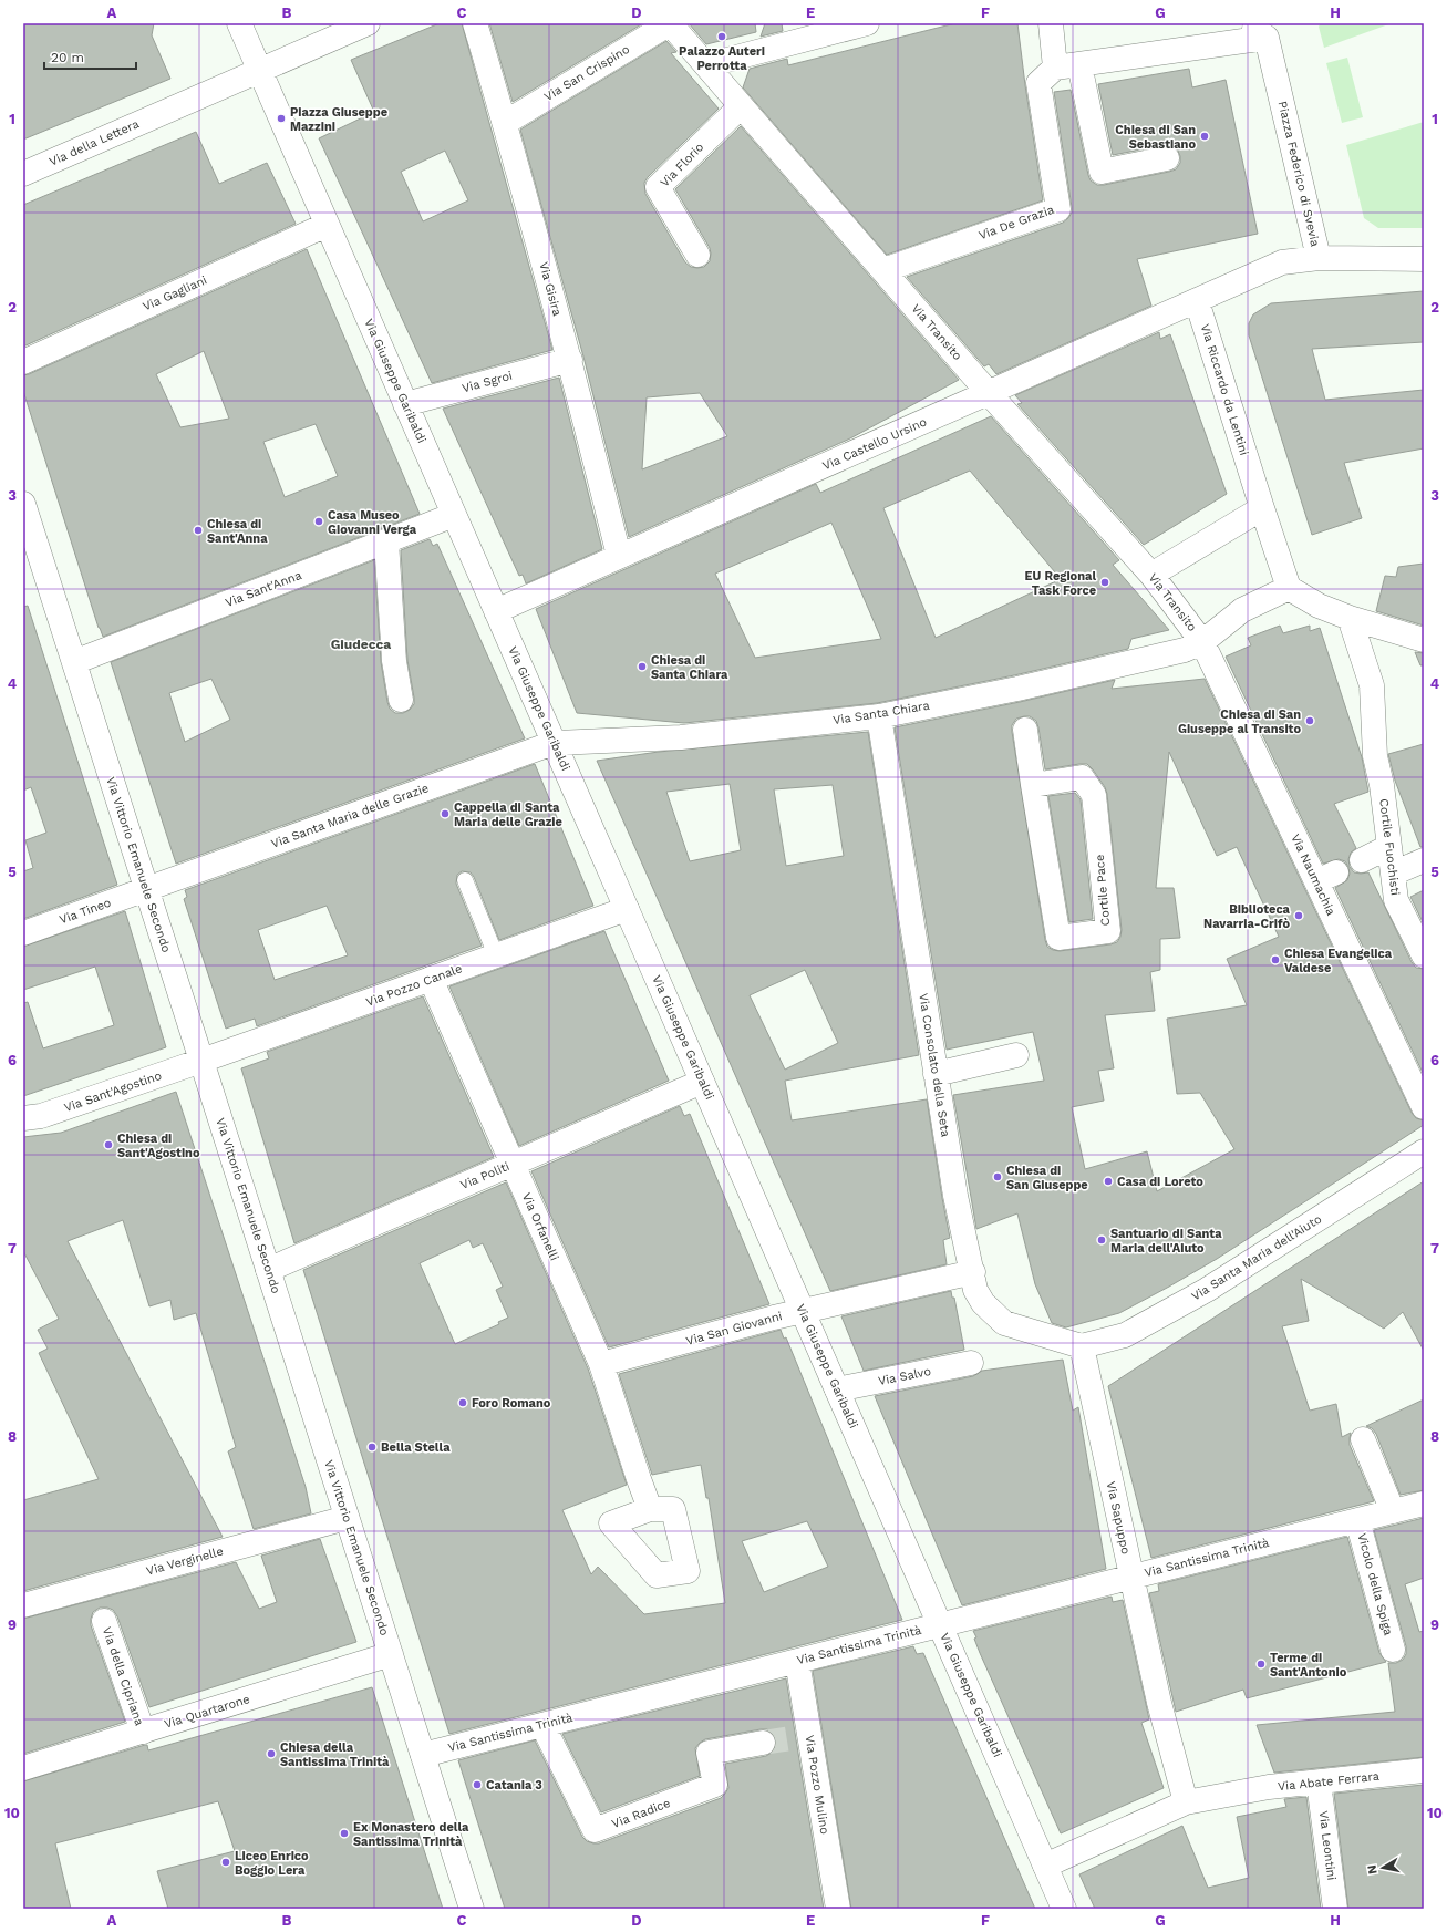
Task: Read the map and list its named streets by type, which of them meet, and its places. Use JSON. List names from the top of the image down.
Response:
{
  "streets": {
    "street": [
      "Via San Crispino",
      "Via della Lettera",
      "Via Florio",
      "Piazza Federico di Svevia",
      "Via De Grazia",
      "Via Gisira",
      "Via Gagliani",
      "Via Transito",
      "Via Giuseppe Garibaldi",
      "Via Sgroi",
      "Via Riccardo da Lentini",
      "Via Castello Ursino",
      "Via Sant'Anna",
      "Via Santa Chiara",
      "Via Santa Maria delle Grazie",
      "Cortile Fuochisti",
      "Via Vittorio Emanuele Secondo",
      "Via Naumachia",
      "Cortile Pace",
      "Via Tineo",
      "Via Pozzo Canale",
      "Via Consolato della Seta",
      "Via Sant'Agostino",
      "Via Politi",
      "Via Orfanelli",
      "Via Santa Maria dell'Aiuto",
      "Via San Giovanni",
      "Via Salvo",
      "Via Sapuppo",
      "Via Santissima Trinità",
      "Via Verginelle",
      "Vicolo della Spiga",
      "Via della Cipriana",
      "Via Quartarone",
      "Via Abate Ferrara",
      "Via Pozzo Mulino",
      "Via Radice",
      "Via Leontini"
    ]
  },
  "crossings": [
    ["Via San Crispino", "Via Gisira"],
    ["Via San Crispino", "Via Transito"],
    ["Via della Lettera", "Via Giuseppe Garibaldi"],
    ["Via Florio", "Via Transito"],
    ["Piazza Federico di Svevia", "Via Castello Ursino"],
    ["Via De Grazia", "Via Transito"],
    ["Via Gisira", "Via Sgroi"],
    ["Via Gisira", "Via Castello Ursino"],
    ["Via Gagliani", "Via Giuseppe Garibaldi"],
    ["Via Transito", "Via Castello Ursino"],
    ["Via Transito", "Via Santa Chiara"],
    ["Via Transito", "Via Naumachia"],
    ["Via Giuseppe Garibaldi", "Via Sgroi"],
    ["Via Giuseppe Garibaldi", "Via Castello Ursino"],
    ["Via Giuseppe Garibaldi", "Via Sant'Anna"],
    ["Via Giuseppe Garibaldi", "Via Santa Chiara"],
    ["Via Giuseppe Garibaldi", "Via Santa Maria delle Grazie"],
    ["Via Giuseppe Garibaldi", "Via Pozzo Canale"],
    ["Via Giuseppe Garibaldi", "Via Politi"],
    ["Via Giuseppe Garibaldi", "Via San Giovanni"],
    ["Via Giuseppe Garibaldi", "Via Salvo"],
    ["Via Giuseppe Garibaldi", "Via Santissima Trinità"],
    ["Via Riccardo da Lentini", "Via Castello Ursino"],
    ["Via Riccardo da Lentini", "Via Santa Chiara"],
    ["Via Sant'Anna", "Via Vittorio Emanuele Secondo"],
    ["Via Santa Chiara", "Via Santa Maria delle Grazie"],
    ["Via Santa Chiara", "Via Naumachia"],
    ["Via Santa Chiara", "Via Consolato della Seta"],
    ["Via Santa Maria delle Grazie", "Via Vittorio Emanuele Secondo"],
    ["Via Santa Maria delle Grazie", "Via Tineo"],
    ["Via Vittorio Emanuele Secondo", "Via Tineo"],
    ["Via Vittorio Emanuele Secondo", "Via Pozzo Canale"],
    ["Via Vittorio Emanuele Secondo", "Via Sant'Agostino"],
    ["Via Vittorio Emanuele Secondo", "Via Politi"],
    ["Via Vittorio Emanuele Secondo", "Via Santissima Trinità"],
    ["Via Vittorio Emanuele Secondo", "Via Verginelle"],
    ["Via Vittorio Emanuele Secondo", "Via Quartarone"],
    ["Via Pozzo Canale", "Via Sant'Agostino"],
    ["Via Pozzo Canale", "Via Orfanelli"],
    ["Via Consolato della Seta", "Via Santa Maria dell'Aiuto"],
    ["Via Consolato della Seta", "Via San Giovanni"],
    ["Via Consolato della Seta", "Via Sapuppo"],
    ["Via Politi", "Via Orfanelli"],
    ["Via Orfanelli", "Via San Giovanni"],
    ["Via Santa Maria dell'Aiuto", "Via Sapuppo"],
    ["Via Sapuppo", "Via Santissima Trinità"],
    ["Via Sapuppo", "Via Abate Ferrara"],
    ["Via Santissima Trinità", "Vicolo della Spiga"],
    ["Via Santissima Trinità", "Via Pozzo Mulino"],
    ["Via Santissima Trinità", "Via Radice"],
    ["Via della Cipriana", "Via Quartarone"],
    ["Via Abate Ferrara", "Via Leontini"]
  ],
  "districts": ["Giudecca"],
  "places": [
    "Palazzo Auteri Perrotta",
    "Piazza Giuseppe Mazzini",
    "Chiesa di San Sebastiano",
    "Casa Museo Giovanni Verga",
    "Chiesa di Sant'Anna",
    "EU Regional Task Force",
    "Chiesa di Santa Chiara",
    "Chiesa di San Giuseppe al Transito",
    "Cappella di Santa Maria delle Grazie",
    "Biblioteca Navarria-Crifò",
    "Chiesa Evangelica Valdese",
    "Chiesa di Sant'Agostino",
    "Chiesa di San Giuseppe",
    "Casa di Loreto",
    "Santuario di Santa Maria dell'Aiuto",
    "Foro Romano",
    "Bella Stella",
    "Terme di Sant'Antonio",
    "Chiesa della Santissima Trinità",
    "Catania 3",
    "Ex Monastero della Santissima Trinità",
    "Liceo Enrico Boggio Lera"
  ],
  "scale_bar": "20 m",
  "north": "left",
  "grid": {
    "columns": [
      "A",
      "B",
      "C",
      "D",
      "E",
      "F",
      "G",
      "H"
    ],
    "rows": [
      "1",
      "2",
      "3",
      "4",
      "5",
      "6",
      "7",
      "8",
      "9",
      "10"
    ]
  }
}
